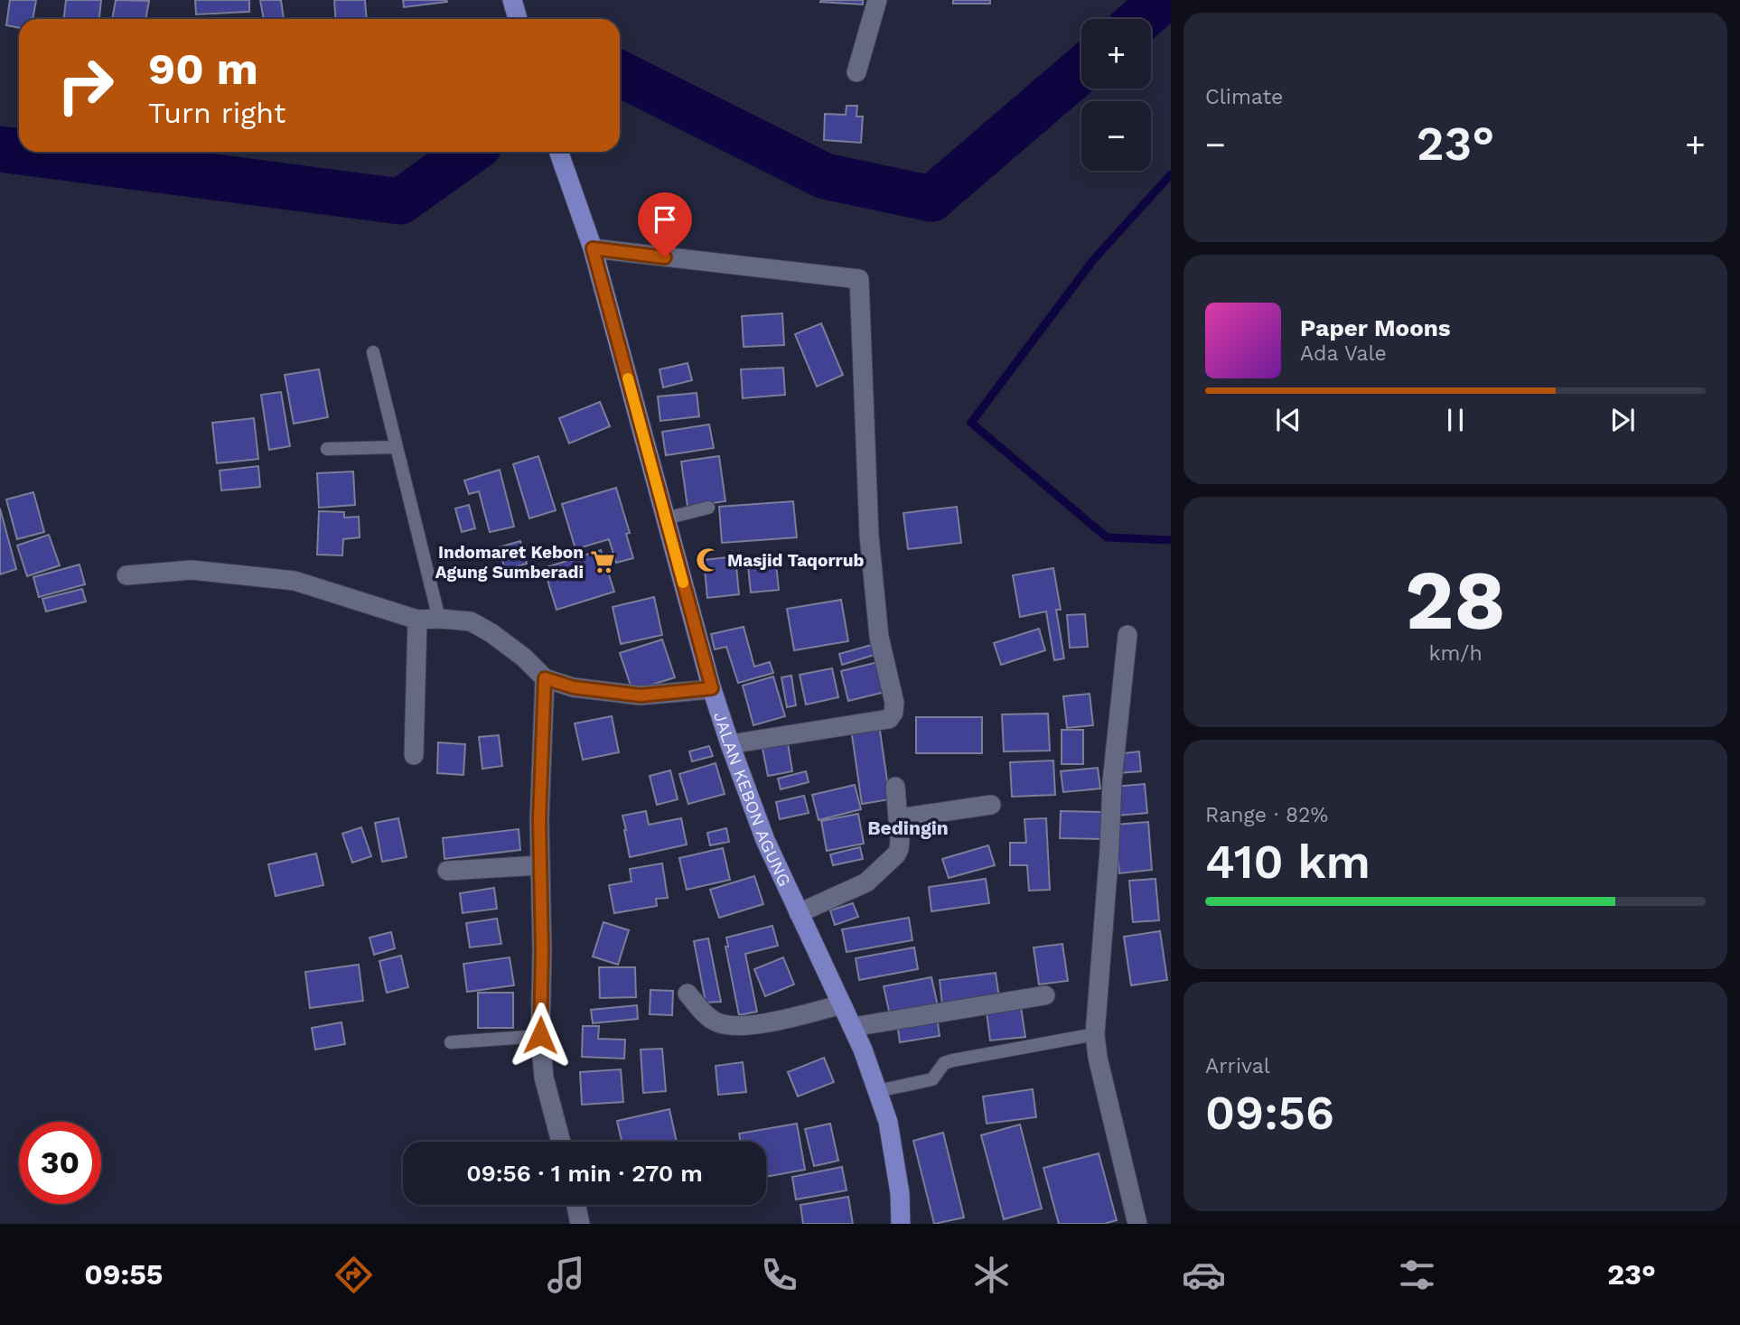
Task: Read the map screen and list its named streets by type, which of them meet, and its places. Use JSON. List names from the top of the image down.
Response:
{
  "streets": {
    "main road": ["JALAN KEBON AGUNG"]
  },
  "districts": ["Bedingin"],
  "places": {
    "mosque": ["Masjid Taqorrub"],
    "supermarket": ["Indomaret Kebon Agung Sumberadi"]
  },
  "page": {
    "tile": [
      "Climate",
      ["28", "km/h"],
      ["Range · 82%", "410 km"],
      ["Arrival", "09:56"]
    ],
    "map_buttons": ["+", "−"],
    "turn": ["90 m", "Turn right"],
    "heat": ["−", "23°", "+"],
    "song": ["Paper Moons", "Ada Vale"],
    "limit": "30",
    "trip": "09:56 · 1 min · 270 m",
    "tabs": ["09:55", "23°"]
  }
}
